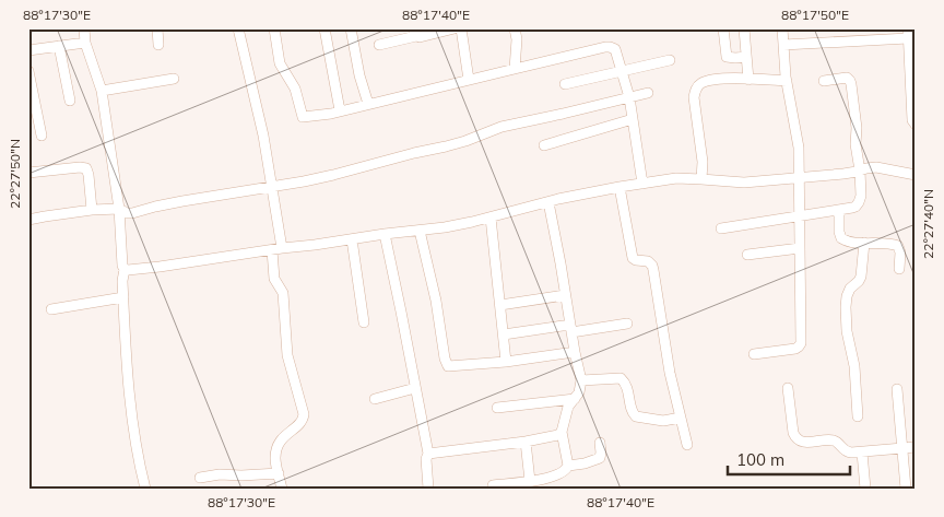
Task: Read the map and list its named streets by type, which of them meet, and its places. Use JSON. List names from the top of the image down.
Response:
{
  "scale_bar": "100 m",
  "coordinates": [
    "88°17'30\"E",
    "88°17'40\"E",
    "88°17'50\"E",
    "22°27'50\"N",
    "22°27'40\"N"
  ]
}
